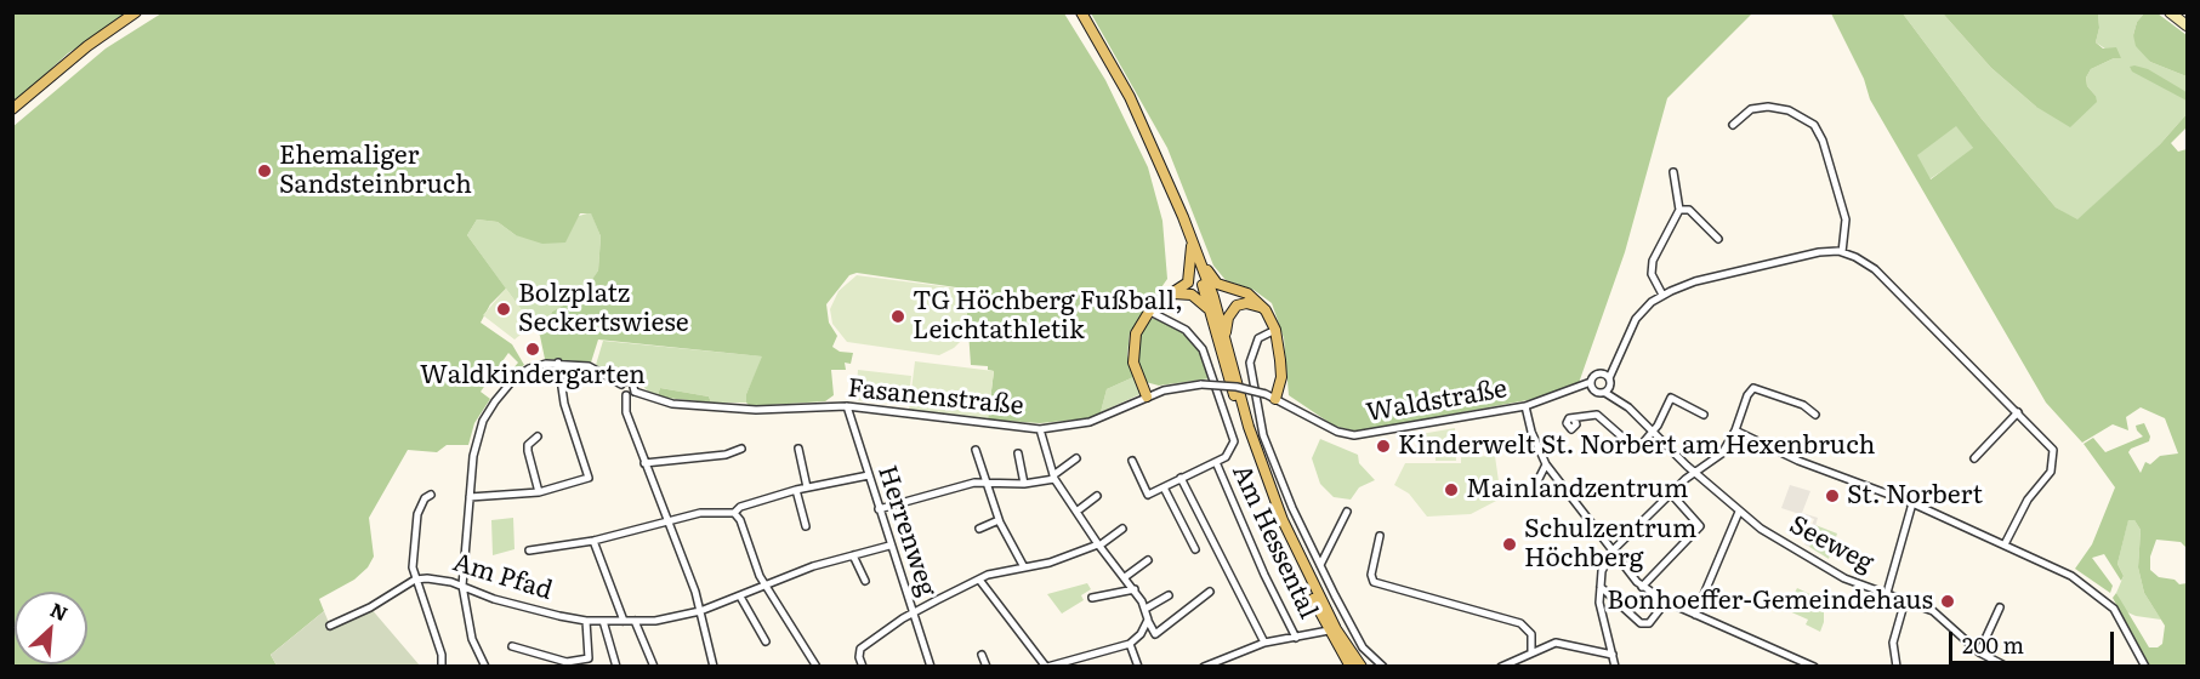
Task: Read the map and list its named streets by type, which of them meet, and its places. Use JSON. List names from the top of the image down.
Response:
{
  "streets": {
    "street": [
      "Fasanenstraße",
      "Waldstraße",
      "Herrenweg",
      "Am Hessental",
      "Seeweg",
      "Am Pfad"
    ]
  },
  "crossings": [
    ["Fasanenstraße", "Waldstraße"],
    ["Fasanenstraße", "Herrenweg"],
    ["Waldstraße", "Seeweg"],
    ["Herrenweg", "Am Pfad"]
  ],
  "places": [
    "Ehemaliger Sandsteinbruch",
    "Bolzplatz Seckertswiese",
    "TG Höchberg Fußball, Leichtathletik",
    "Waldkindergarten",
    "Kinderwelt St. Norbert am Hexenbruch",
    "Mainlandzentrum",
    "St. Norbert",
    "Schulzentrum Höchberg",
    "Bonhoeffer-Gemeindehaus"
  ],
  "scale_bar": "200 m",
  "north": "top right"
}
